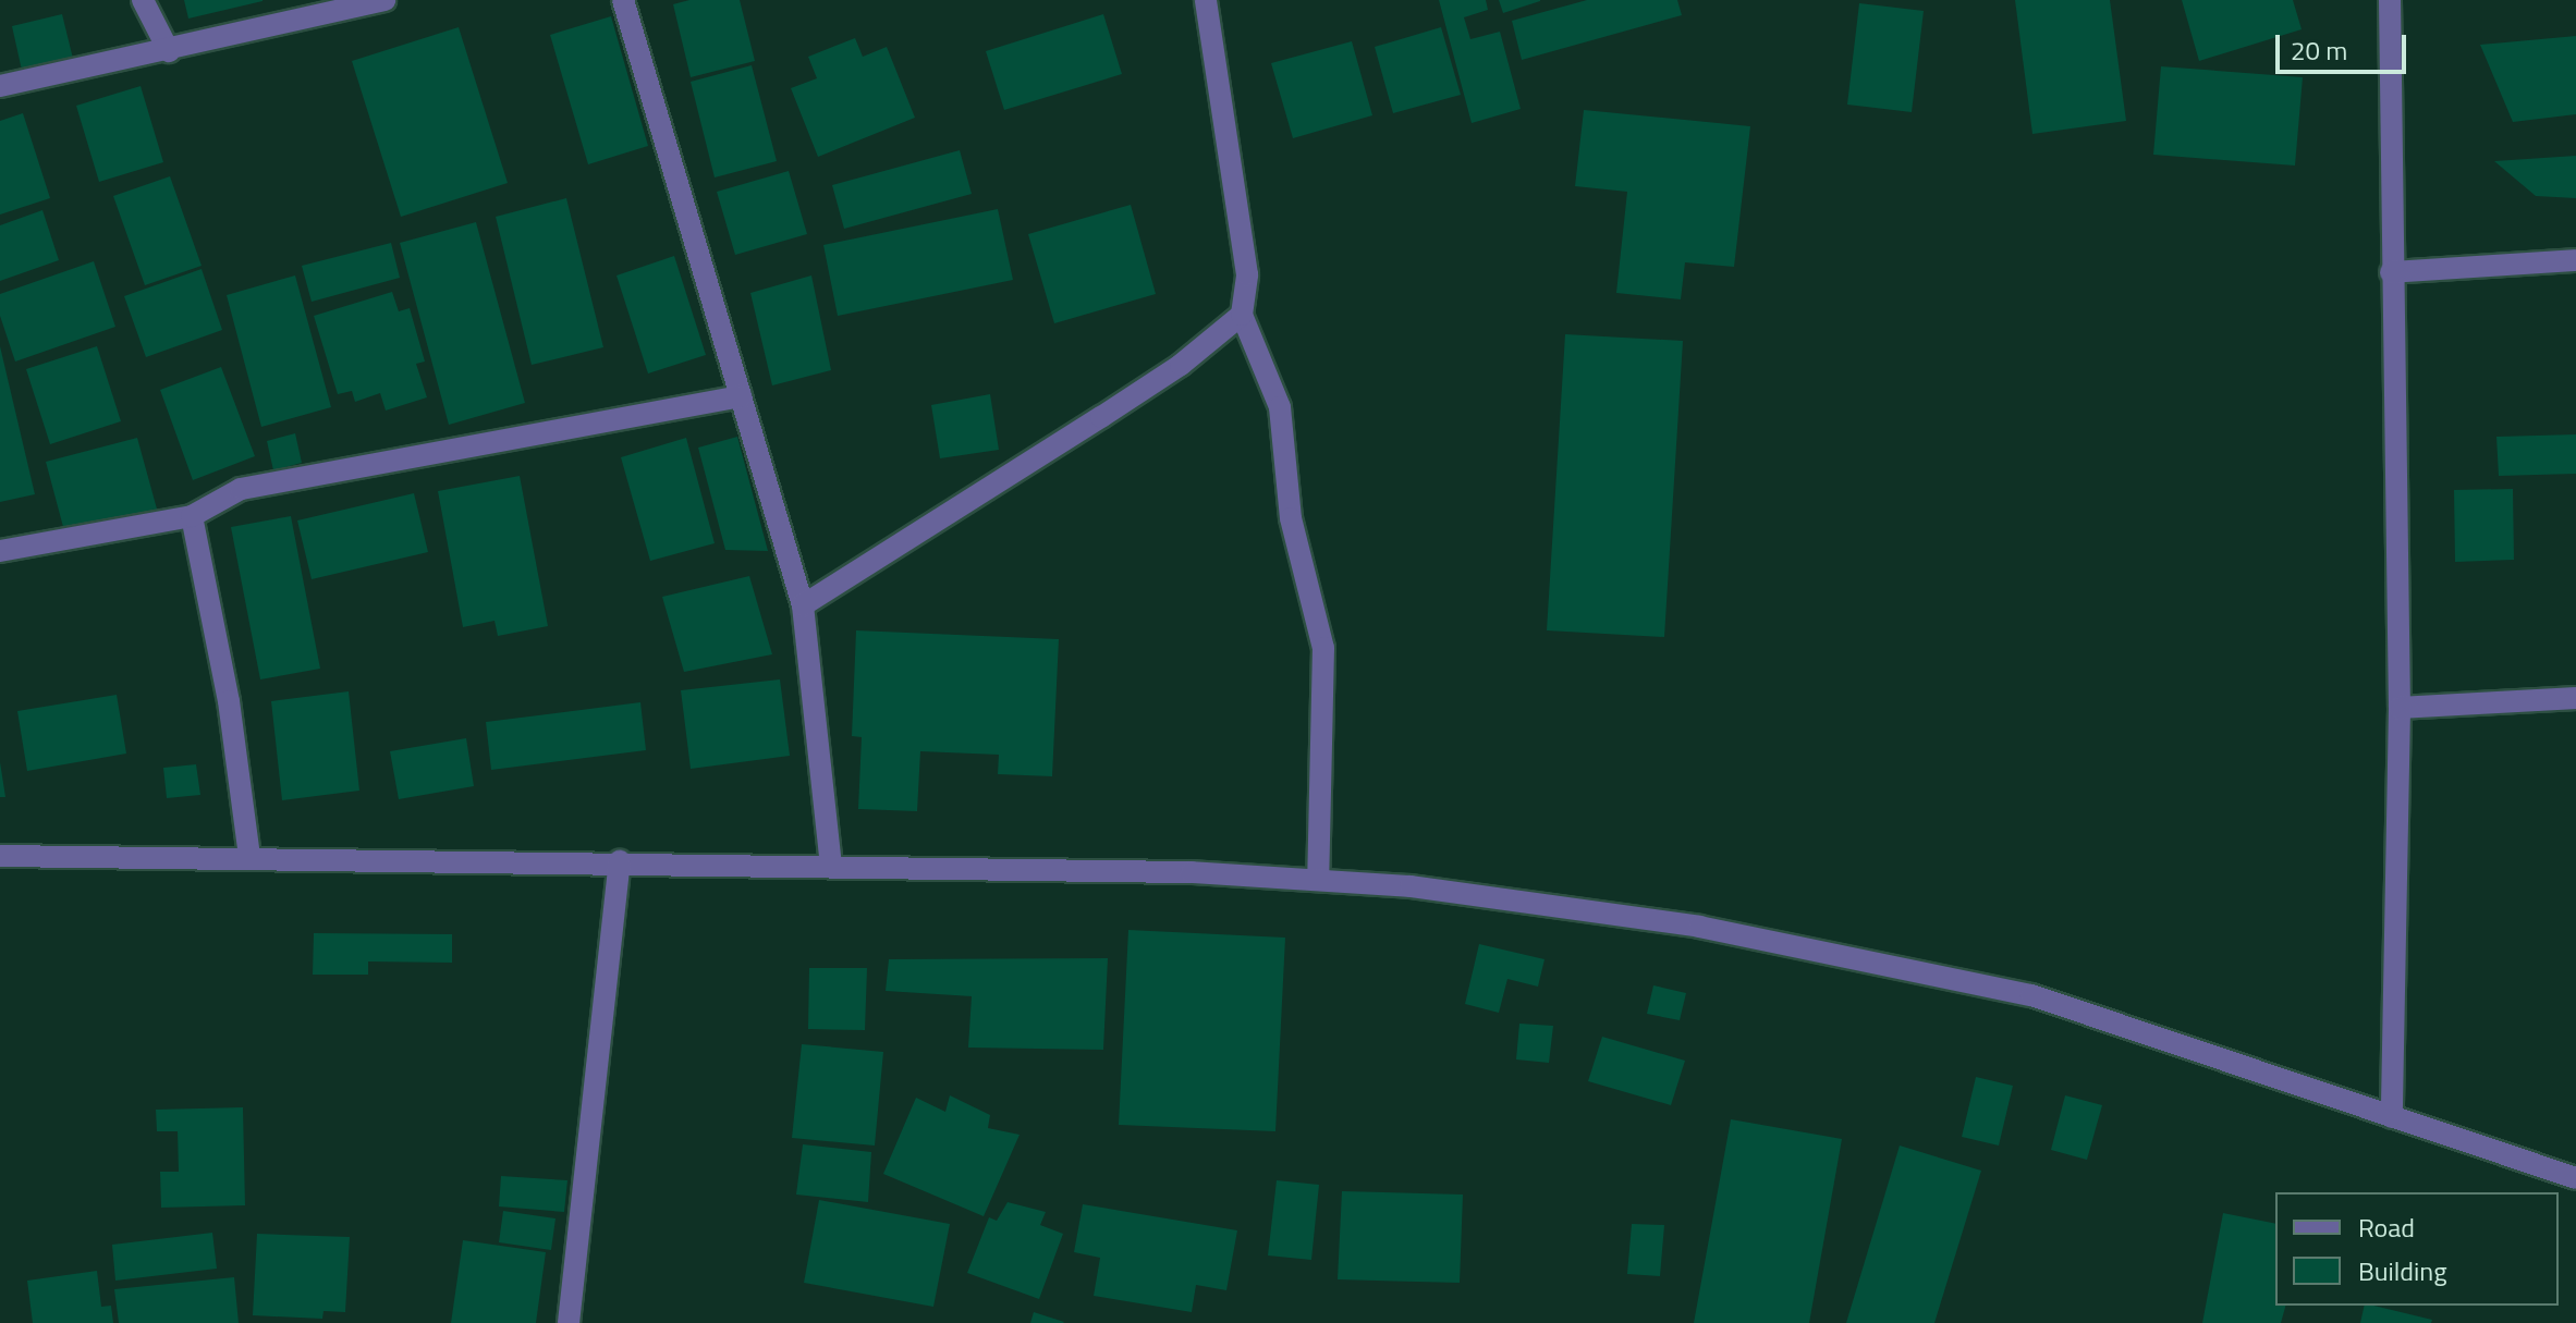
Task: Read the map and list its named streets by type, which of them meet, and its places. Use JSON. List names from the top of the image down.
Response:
{
  "legend": ["Road", "Building"],
  "scale_bar": "20 m"
}
